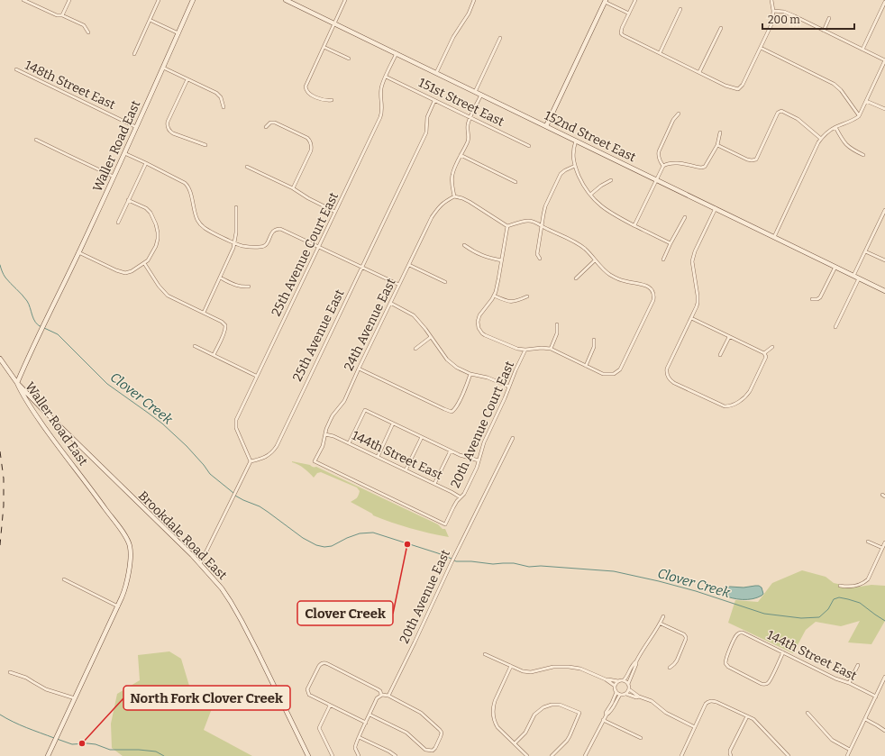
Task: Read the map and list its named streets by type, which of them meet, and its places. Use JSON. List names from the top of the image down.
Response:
{
  "streets": {
    "main road": ["152nd Street East", "Waller Road East", "Brookdale Road East"],
    "street": [
      "148th Street East",
      "151st Street East",
      "25th Avenue Court East",
      "24th Avenue East",
      "25th Avenue East",
      "20th Avenue Court East",
      "144th Street East",
      "20th Avenue East"
    ]
  },
  "crossings": [
    ["148th Street East", "Waller Road East"],
    ["151st Street East", "25th Avenue Court East"],
    ["151st Street East", "25th Avenue East"],
    ["152nd Street East", "25th Avenue Court East"],
    ["Waller Road East", "Brookdale Road East"],
    ["25th Avenue Court East", "25th Avenue East"],
    ["24th Avenue East", "20th Avenue Court East"],
    ["24th Avenue East", "144th Street East"],
    ["20th Avenue Court East", "144th Street East"]
  ],
  "water": ["Clover Creek"],
  "places": ["Clover Creek", "North Fork Clover Creek"],
  "scale_bar": "200 m"
}
